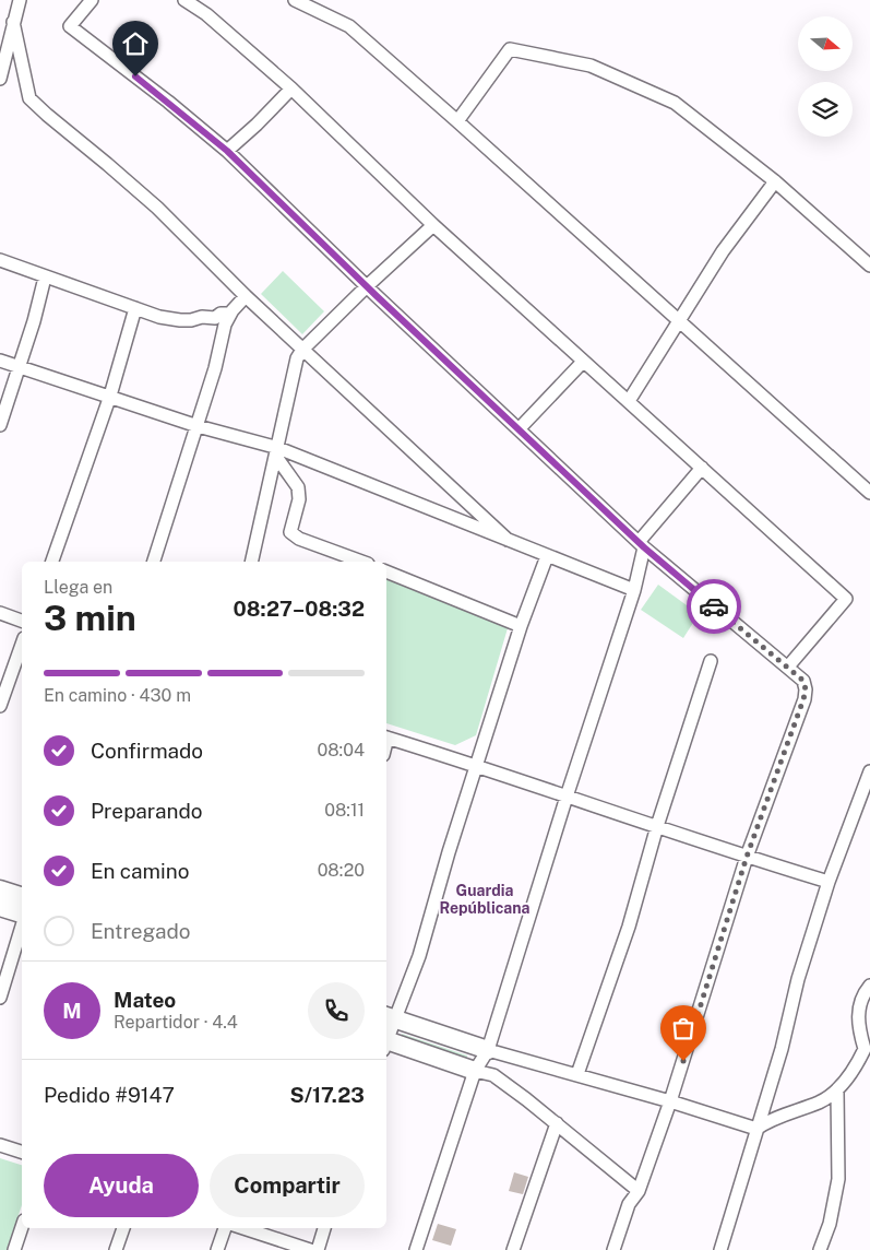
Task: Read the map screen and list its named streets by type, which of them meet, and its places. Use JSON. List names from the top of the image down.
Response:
{
  "districts": ["Guardia Repúblicana"],
  "north": "right",
  "page": {
    "heading": ["3 min", "Llega en", "08:27–08:32"],
    "panel": [
      "Mateo",
      "Repartidor · 4.4",
      "Pedido #9147",
      "S/17.23"
    ],
    "bar": "En camino · 430 m",
    "list": [
      ["Confirmado", "08:04"],
      ["Preparando", "08:11"],
      ["En camino", "08:20"],
      "Entregado"
    ],
    "round": "M",
    "buttons": ["Ayuda", "Compartir"]
  }
}
